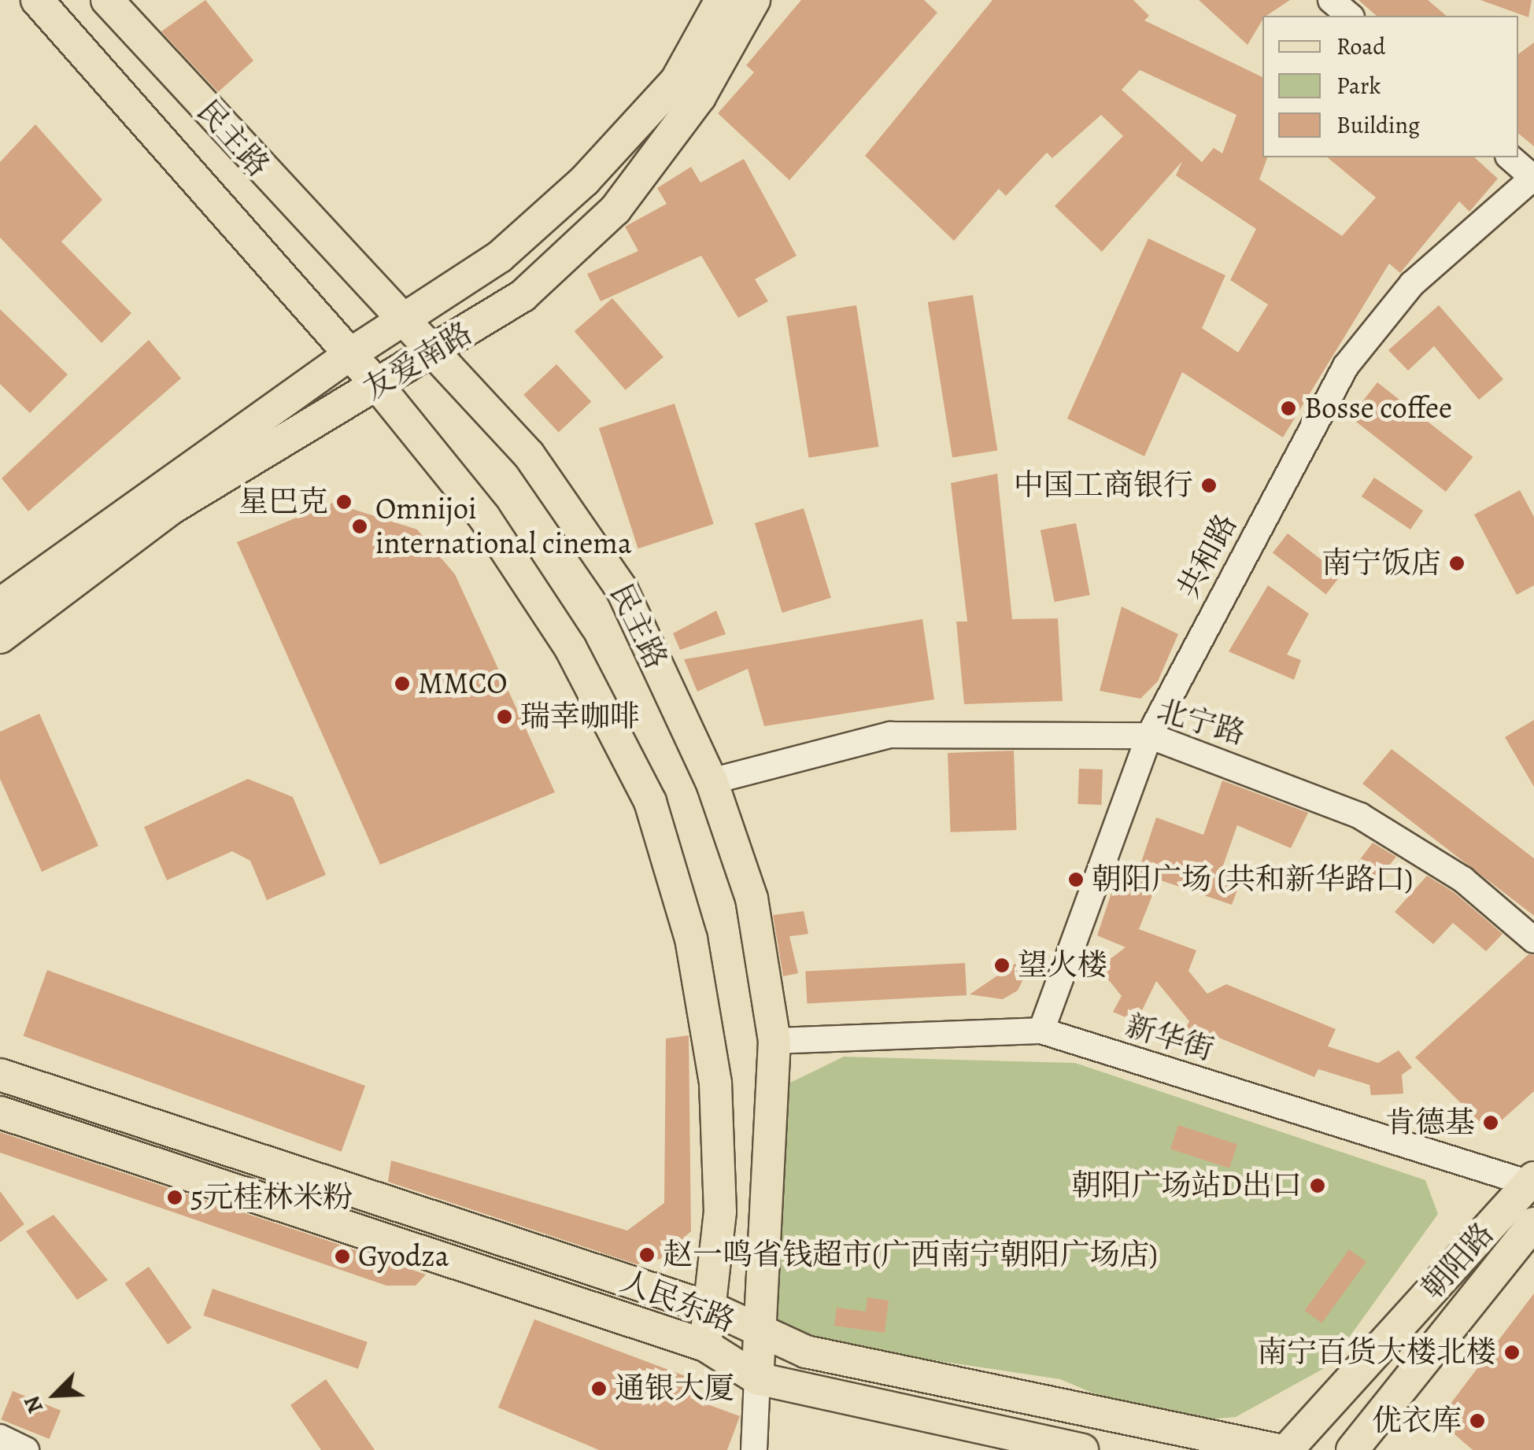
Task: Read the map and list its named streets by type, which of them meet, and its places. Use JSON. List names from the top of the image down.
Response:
{
  "streets": {
    "main road": [
      "民主路",
      "友爱南路",
      "朝阳路",
      "人民东路"
    ],
    "street": ["共和路", "北宁路", "新华街"]
  },
  "crossings": [
    ["民主路", "友爱南路"],
    ["民主路", "北宁路"],
    ["民主路", "新华街"],
    ["民主路", "人民东路"],
    ["共和路", "北宁路"],
    ["共和路", "新华街"],
    ["新华街", "朝阳路"]
  ],
  "places": [
    "Bosse coffee",
    "中国工商银行",
    "星巴克",
    "Omnijoi international cinema",
    "南宁饭店",
    "MMCO",
    "瑞幸咖啡",
    "朝阳广场 (共和新华路口)",
    "望火楼",
    "肯德基",
    "朝阳广场站D出口",
    "5元桂林米粉",
    "赵一鸣省钱超市(广西南宁朝阳广场店)",
    "Gyodza",
    "南宁百货大楼北楼",
    "通银大厦",
    "优衣库"
  ],
  "legend": ["Road", "Park", "Building"],
  "north": "bottom left"
}
